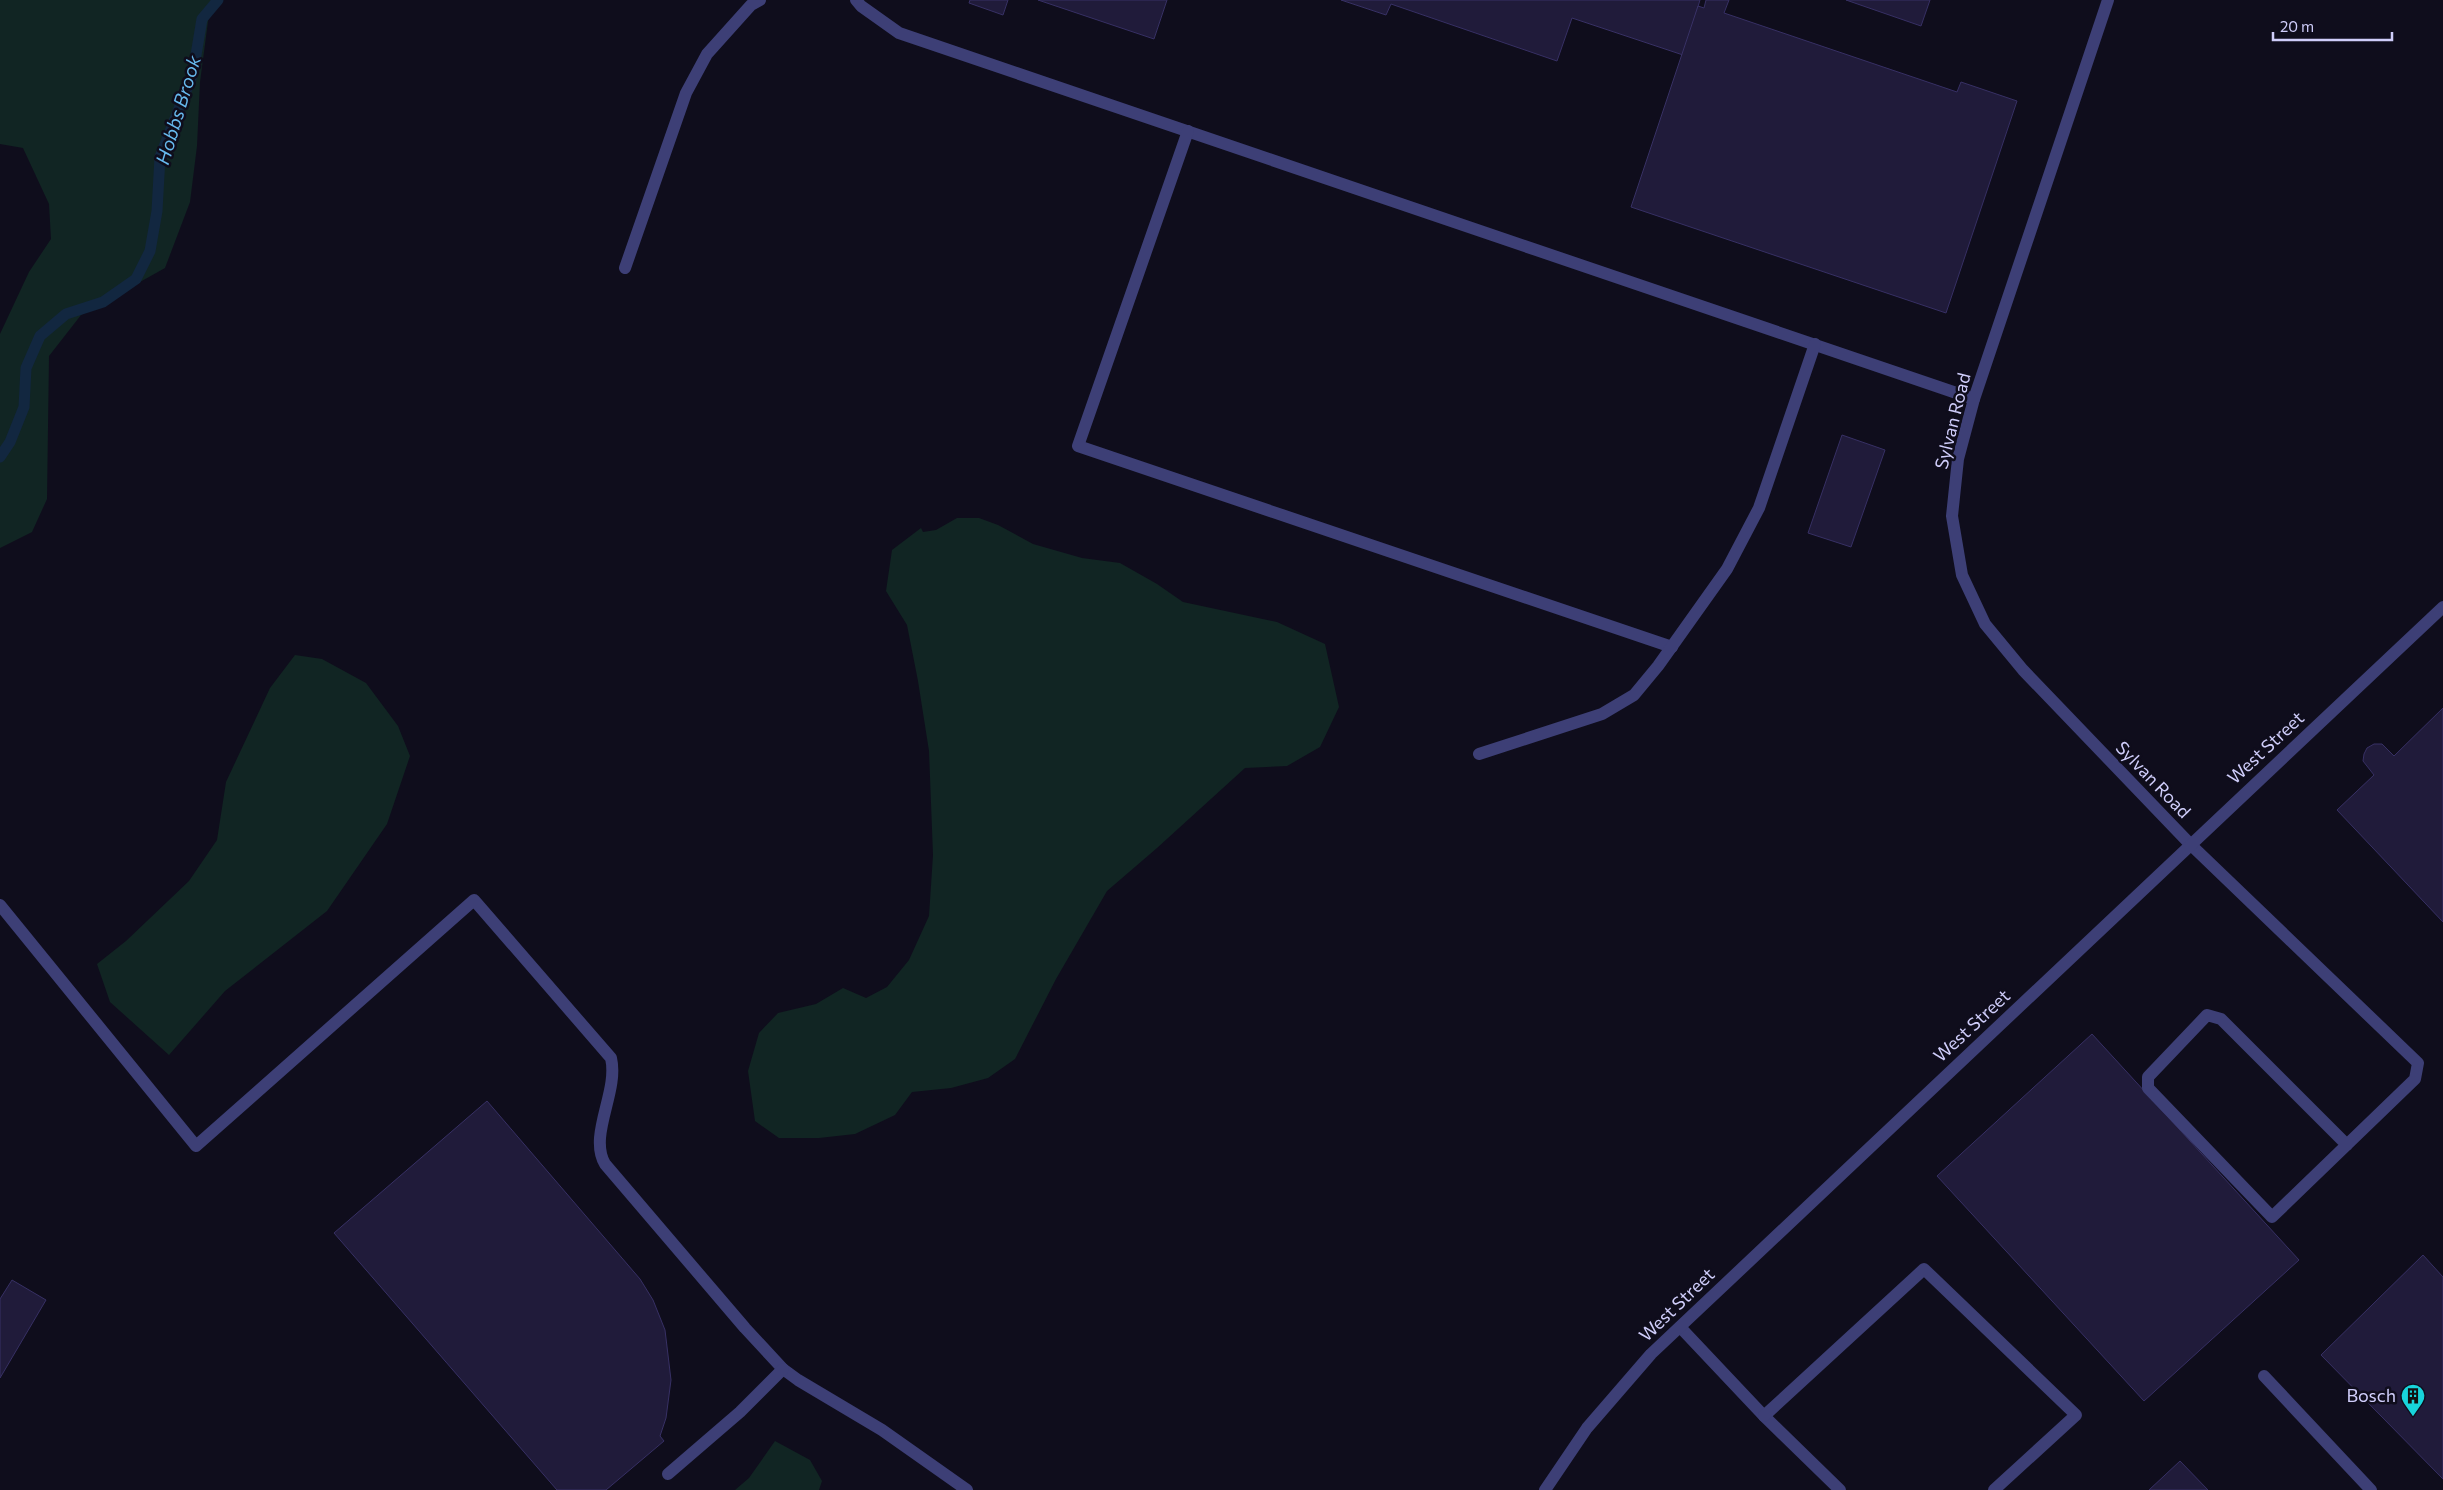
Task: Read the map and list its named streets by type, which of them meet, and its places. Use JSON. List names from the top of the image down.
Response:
{
  "streets": {
    "street": ["Sylvan Road", "West Street"]
  },
  "crossings": [
    ["Sylvan Road", "West Street"]
  ],
  "water": ["Hobbs Brook"],
  "places": {
    "building": ["Bosch"]
  },
  "scale_bar": "20 m"
}
